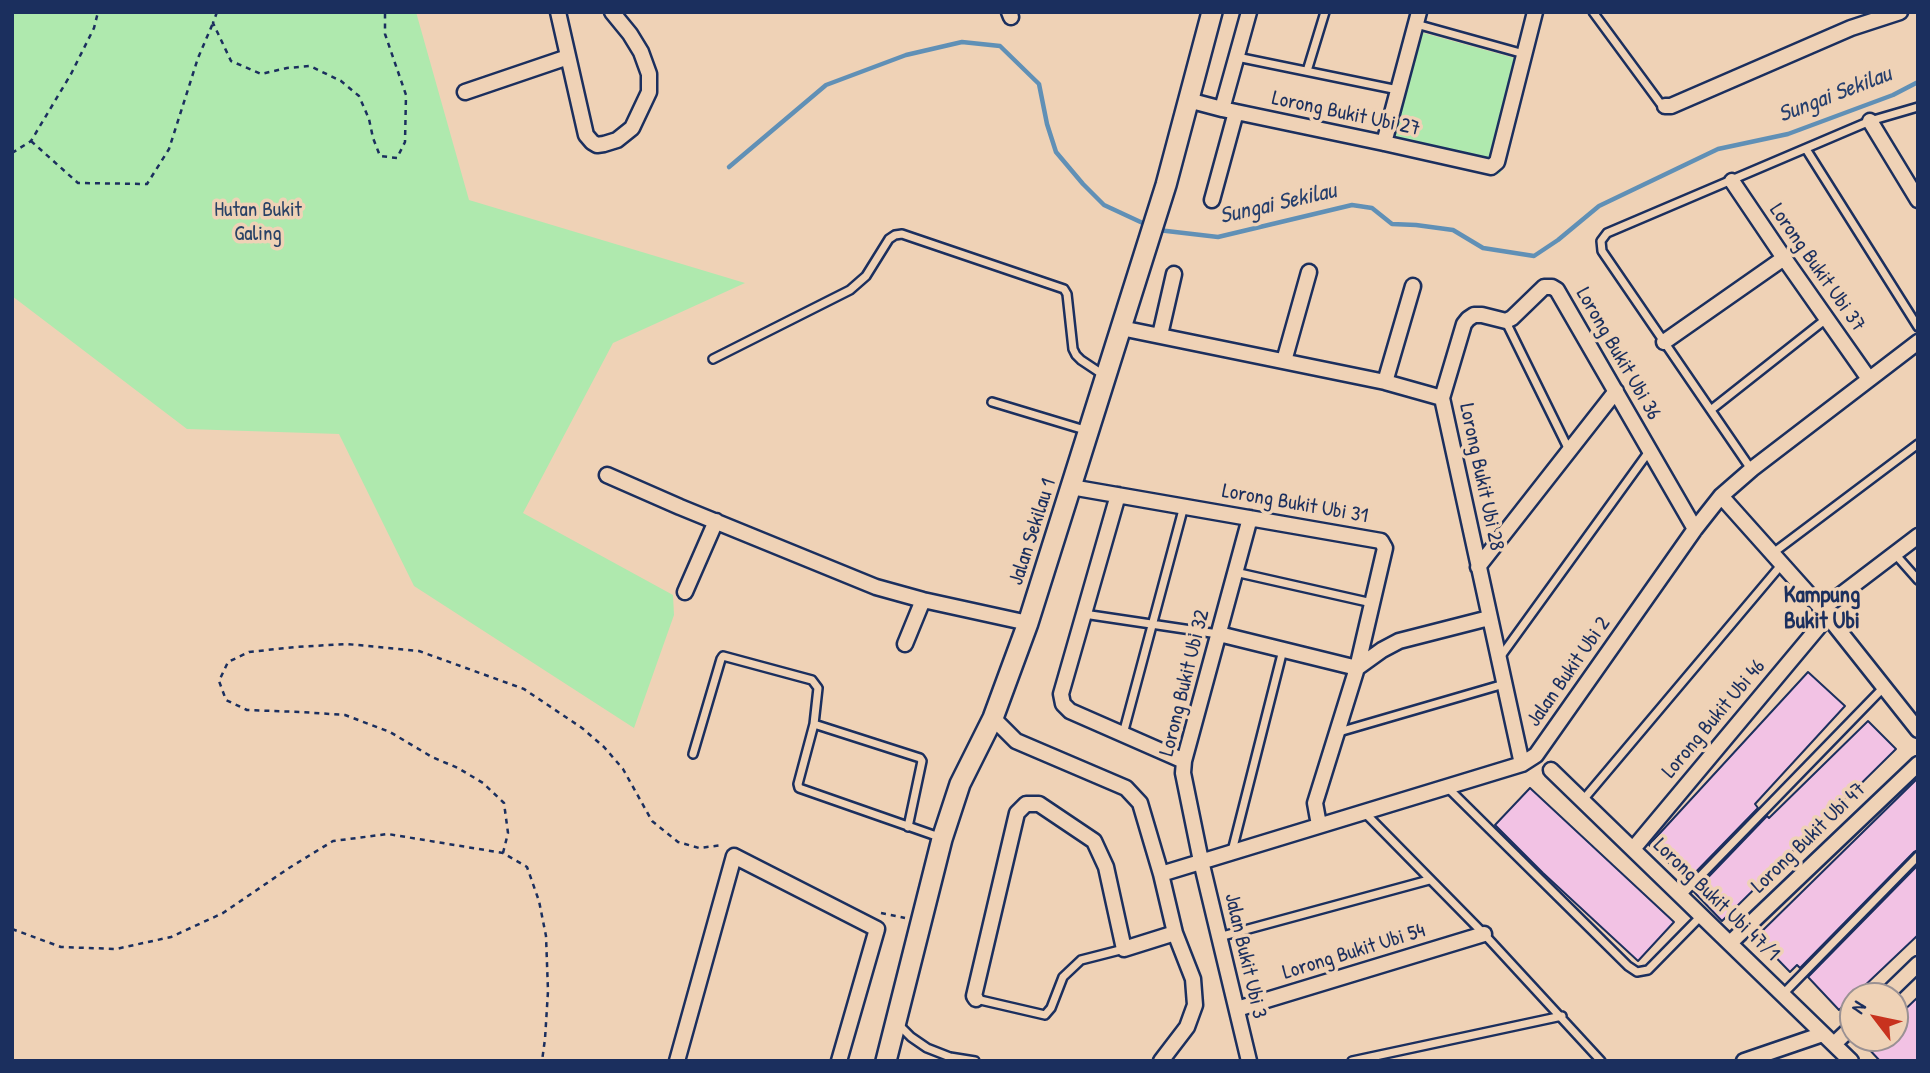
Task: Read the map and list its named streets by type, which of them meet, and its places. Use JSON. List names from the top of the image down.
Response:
{
  "streets": {
    "street": [
      "Lorong Bukit Ubi 27",
      "Lorong Bukit Ubi 37",
      "Lorong Bukit Ubi 36",
      "Lorong Bukit Ubi 28",
      "Lorong Bukit Ubi 31",
      "Jalan Sekilau 1",
      "Jalan Bukit Ubi 2",
      "Lorong Bukit Ubi 32",
      "Lorong Bukit Ubi 46",
      "Lorong Bukit Ubi 47",
      "Lorong Bukit Ubi 47/1",
      "Lorong Bukit Ubi 54",
      "Jalan Bukit Ubi 3"
    ]
  },
  "crossings": [
    ["Lorong Bukit Ubi 27", "Jalan Sekilau 1"],
    ["Lorong Bukit Ubi 37", "Jalan Bukit Ubi 2"],
    ["Lorong Bukit Ubi 36", "Jalan Bukit Ubi 2"],
    ["Lorong Bukit Ubi 28", "Jalan Sekilau 1"],
    ["Lorong Bukit Ubi 28", "Jalan Bukit Ubi 2"],
    ["Lorong Bukit Ubi 31", "Jalan Sekilau 1"],
    ["Lorong Bukit Ubi 31", "Jalan Bukit Ubi 2"],
    ["Lorong Bukit Ubi 31", "Lorong Bukit Ubi 32"],
    ["Jalan Bukit Ubi 2", "Lorong Bukit Ubi 32"],
    ["Jalan Bukit Ubi 2", "Jalan Bukit Ubi 3"],
    ["Lorong Bukit Ubi 32", "Jalan Bukit Ubi 3"],
    ["Lorong Bukit Ubi 46", "Lorong Bukit Ubi 47/1"],
    ["Lorong Bukit Ubi 47", "Lorong Bukit Ubi 47/1"],
    ["Lorong Bukit Ubi 54", "Jalan Bukit Ubi 3"]
  ],
  "districts": ["Kampung Bukit Ubi"],
  "water": ["Sungai Sekilau"],
  "parks": ["Hutan Bukit Galing"],
  "north": "top left"
}
